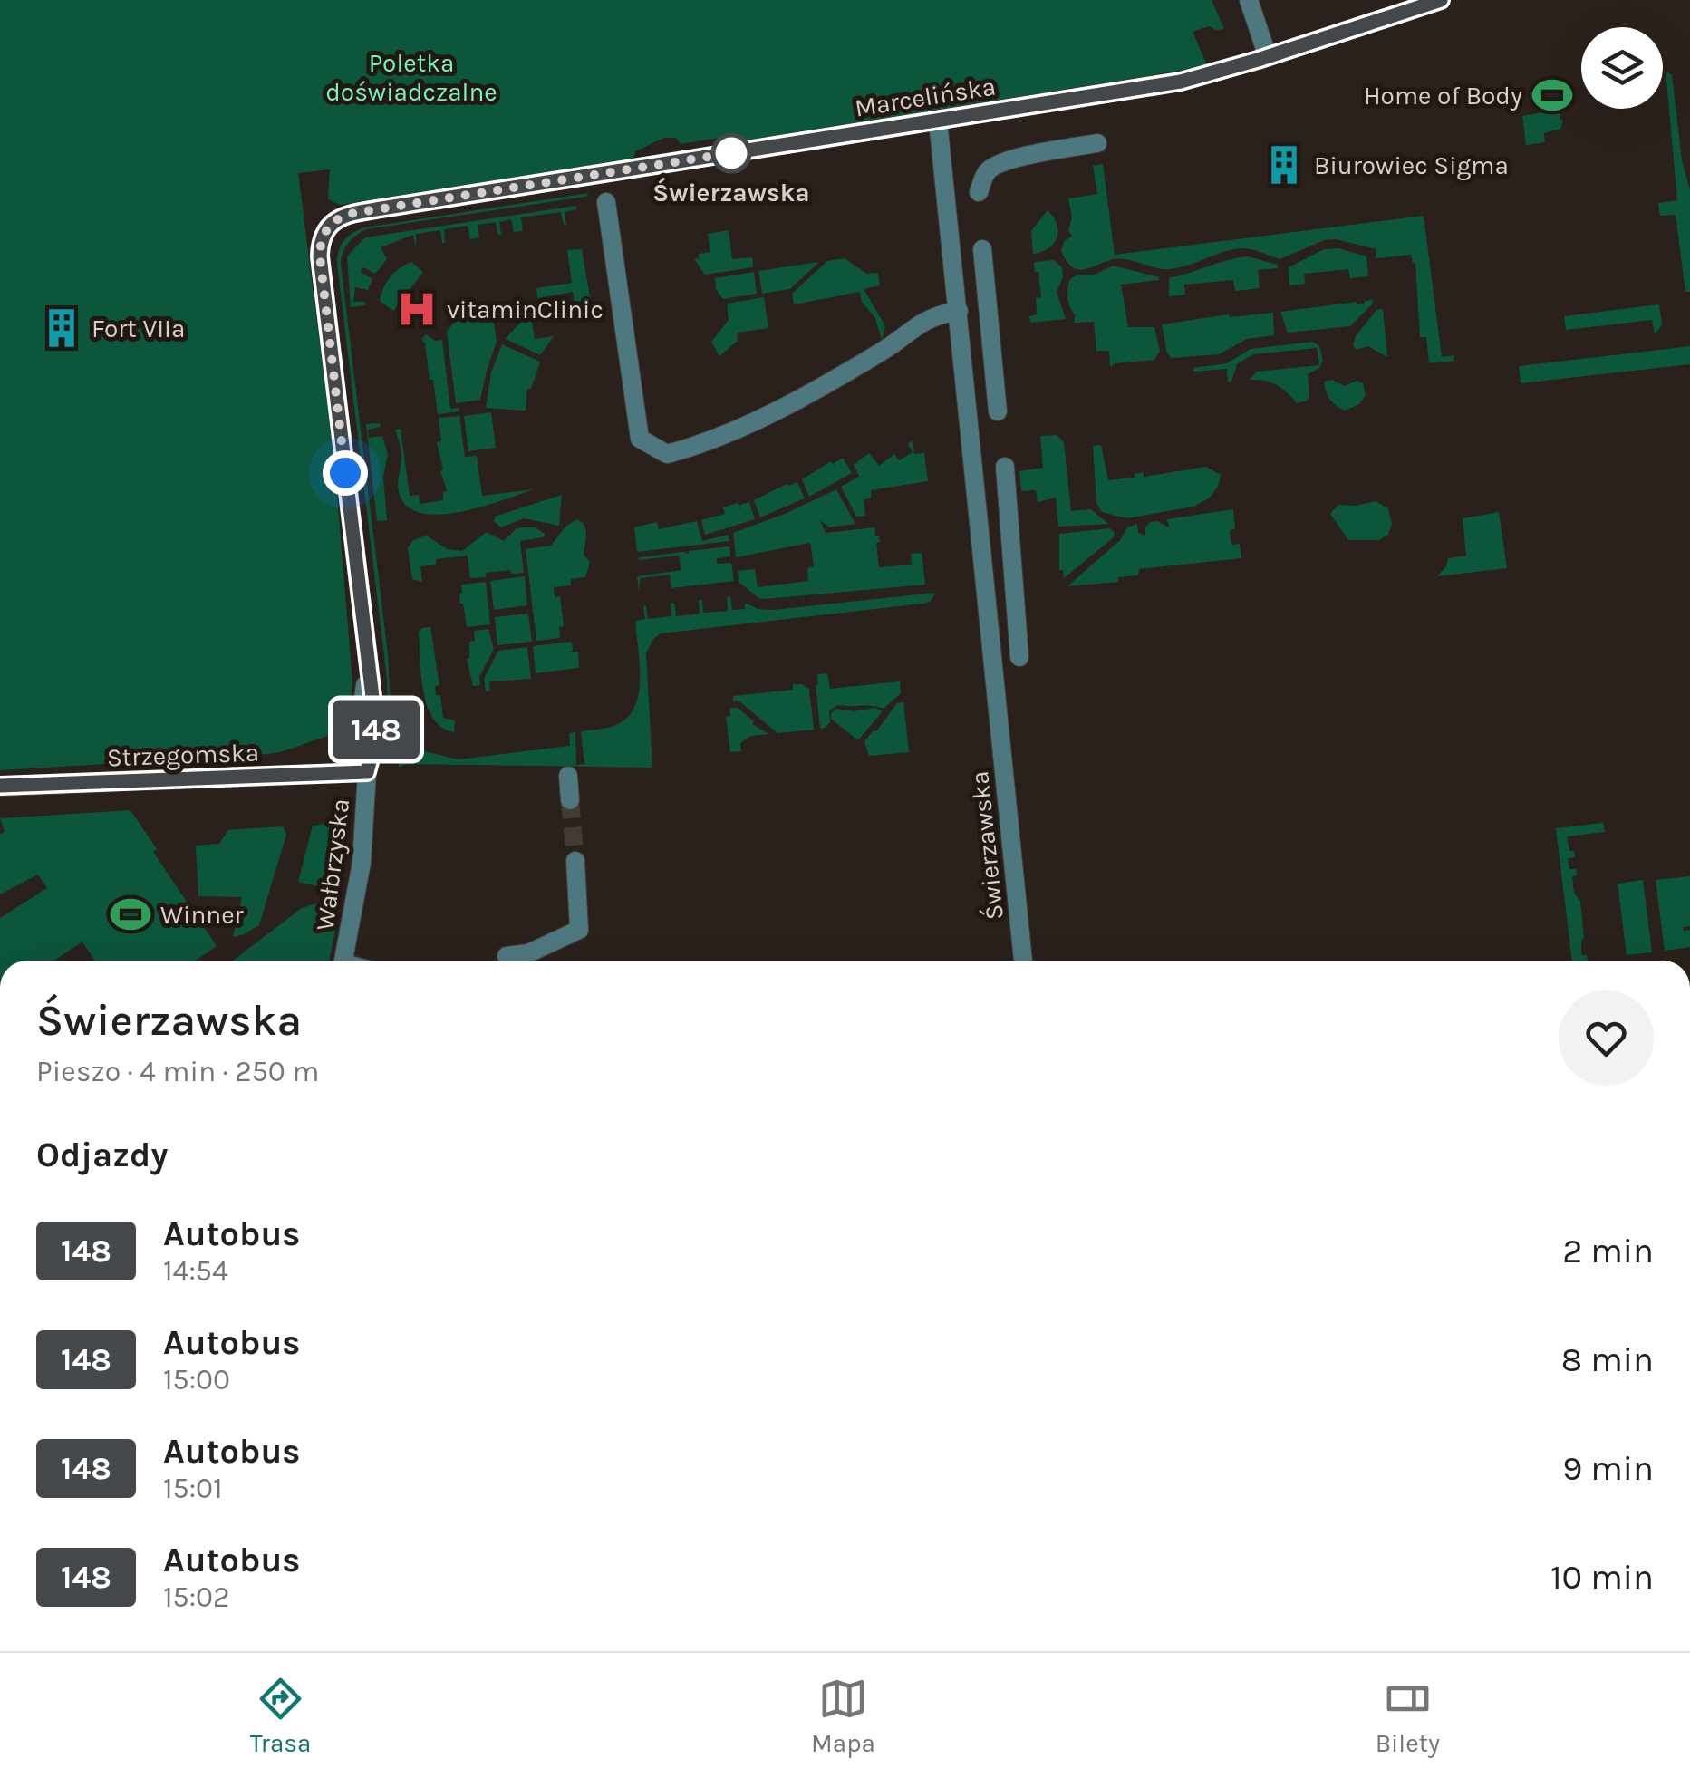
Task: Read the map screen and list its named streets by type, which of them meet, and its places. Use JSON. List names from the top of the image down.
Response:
{
  "streets": {
    "street": [
      "Marcelińska",
      "Strzegomska",
      "Świerzawska",
      "Wałbrzyska"
    ]
  },
  "crossings": [
    ["Marcelińska", "Świerzawska"],
    ["Marcelińska", "Wałbrzyska"],
    ["Strzegomska", "Wałbrzyska"]
  ],
  "parks": ["Poletka doświadczalne"],
  "places": {
    "sports": ["Home of Body", "Winner"],
    "other": ["Świerzawska"],
    "building": ["Biurowiec Sigma", "Fort VIIa"],
    "hospital": ["vitaminClinic"]
  },
  "lines": ["bus line 148"],
  "page": {
    "on_map": "148",
    "heading": [
      ["Świerzawska", "Pieszo · 4 min · 250 m"],
      "Odjazdy"
    ],
    "list": [
      {
        "mark": "148",
        "name": "Autobus",
        "note": "14:54",
        "value": "2 min"
      },
      {
        "mark": "148",
        "name": "Autobus",
        "note": "15:00",
        "value": "8 min"
      },
      {
        "mark": "148",
        "name": "Autobus",
        "note": "15:01",
        "value": "9 min"
      },
      {
        "mark": "148",
        "name": "Autobus",
        "note": "15:02",
        "value": "10 min"
      }
    ],
    "tabs": ["Trasa", "Mapa", "Bilety"]
  }
}
